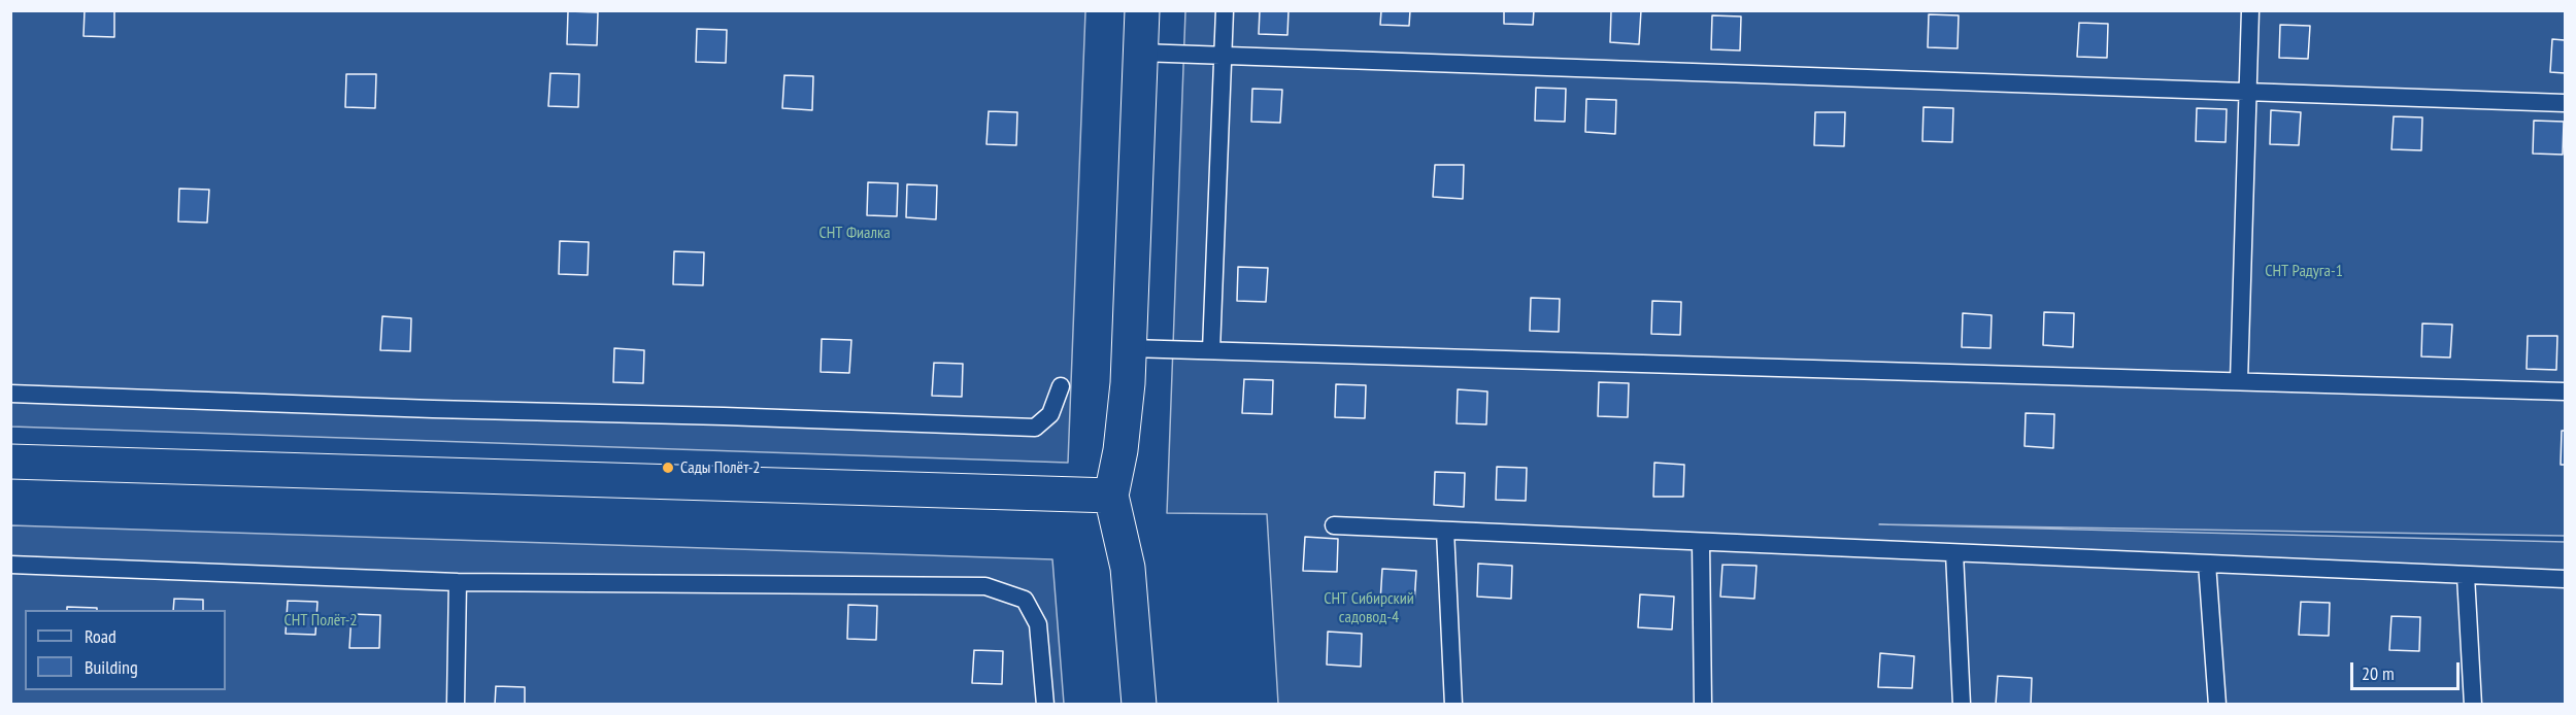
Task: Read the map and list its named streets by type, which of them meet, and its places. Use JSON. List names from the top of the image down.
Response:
{
  "parks": [
    "СНТ Фиалка",
    "СНТ Радуга-1",
    "СНТ Сибирский садовод-4",
    "СНТ Полёт-2"
  ],
  "places": ["Сады Полёт-2"],
  "legend": ["Road", "Building"],
  "scale_bar": "20 m"
}
